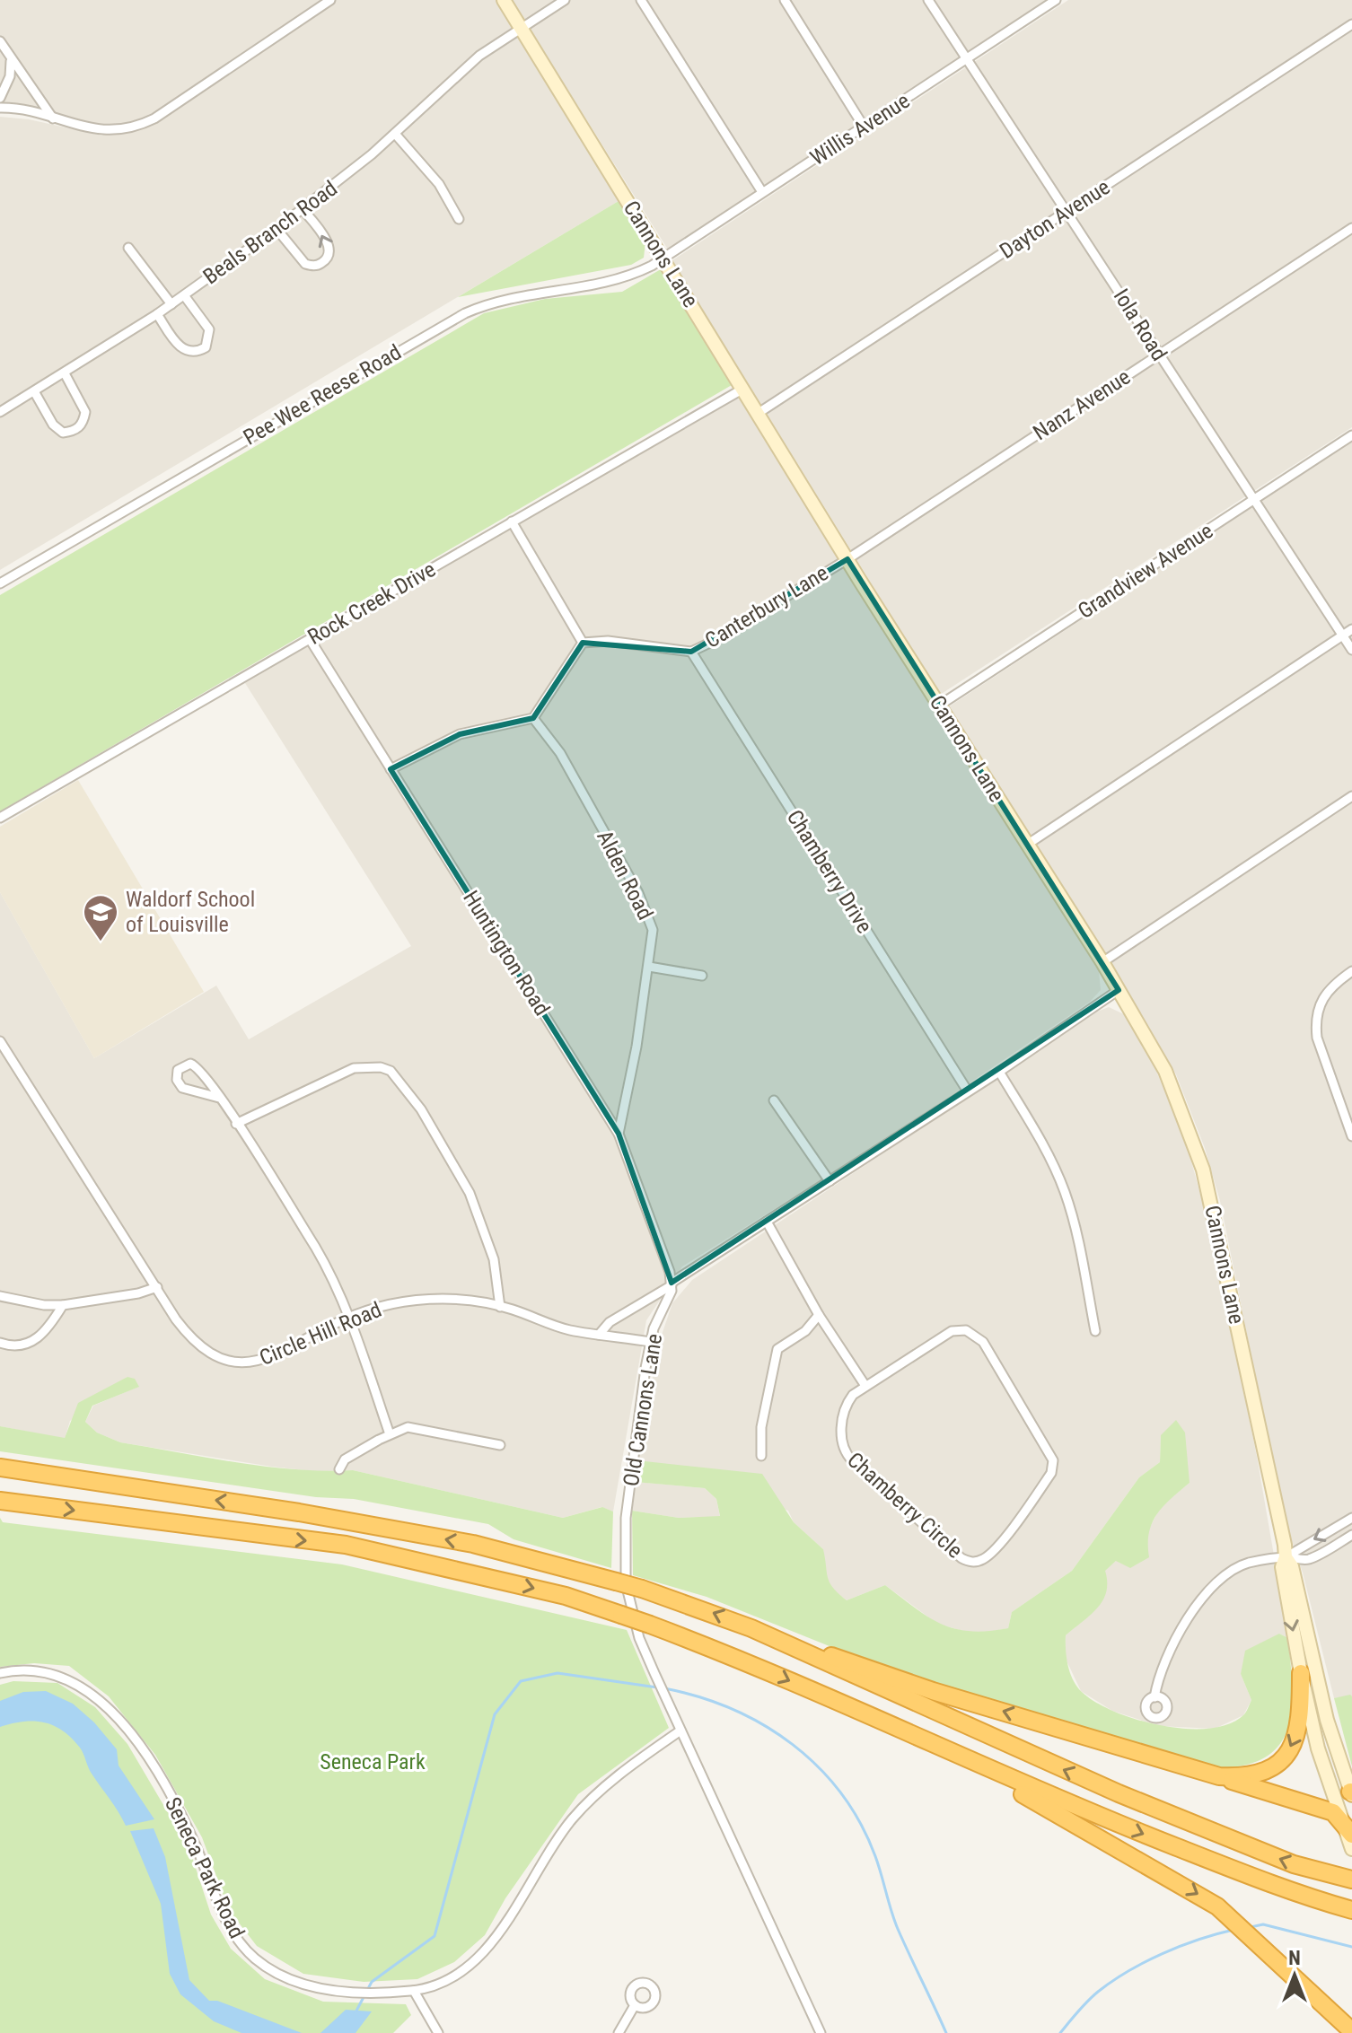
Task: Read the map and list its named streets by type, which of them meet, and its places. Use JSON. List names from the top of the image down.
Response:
{
  "streets": {
    "main road": ["Cannons Lane"],
    "street": [
      "Willis Avenue",
      "Dayton Avenue",
      "Beals Branch Road",
      "Iola Road",
      "Pee Wee Reese Road",
      "Nanz Avenue",
      "Grandview Avenue",
      "Rock Creek Drive",
      "Canterbury Lane",
      "Chamberry Drive",
      "Alden Road",
      "Huntington Road",
      "Circle Hill Road",
      "Old Cannons Lane",
      "Chamberry Circle",
      "Seneca Park Road"
    ]
  },
  "crossings": [
    ["Willis Avenue", "Cannons Lane"],
    ["Willis Avenue", "Iola Road"],
    ["Willis Avenue", "Pee Wee Reese Road"],
    ["Dayton Avenue", "Cannons Lane"],
    ["Dayton Avenue", "Iola Road"],
    ["Beals Branch Road", "Cannons Lane"],
    ["Cannons Lane", "Pee Wee Reese Road"],
    ["Cannons Lane", "Nanz Avenue"],
    ["Cannons Lane", "Grandview Avenue"],
    ["Cannons Lane", "Rock Creek Drive"],
    ["Cannons Lane", "Canterbury Lane"],
    ["Iola Road", "Nanz Avenue"],
    ["Iola Road", "Grandview Avenue"],
    ["Nanz Avenue", "Canterbury Lane"],
    ["Rock Creek Drive", "Huntington Road"],
    ["Canterbury Lane", "Chamberry Drive"],
    ["Alden Road", "Huntington Road"],
    ["Huntington Road", "Old Cannons Lane"],
    ["Circle Hill Road", "Old Cannons Lane"],
    ["Old Cannons Lane", "Seneca Park Road"]
  ],
  "parks": ["Seneca Park"],
  "places": {
    "school or university": ["Waldorf School of Louisville"]
  },
  "north": "top"
}
